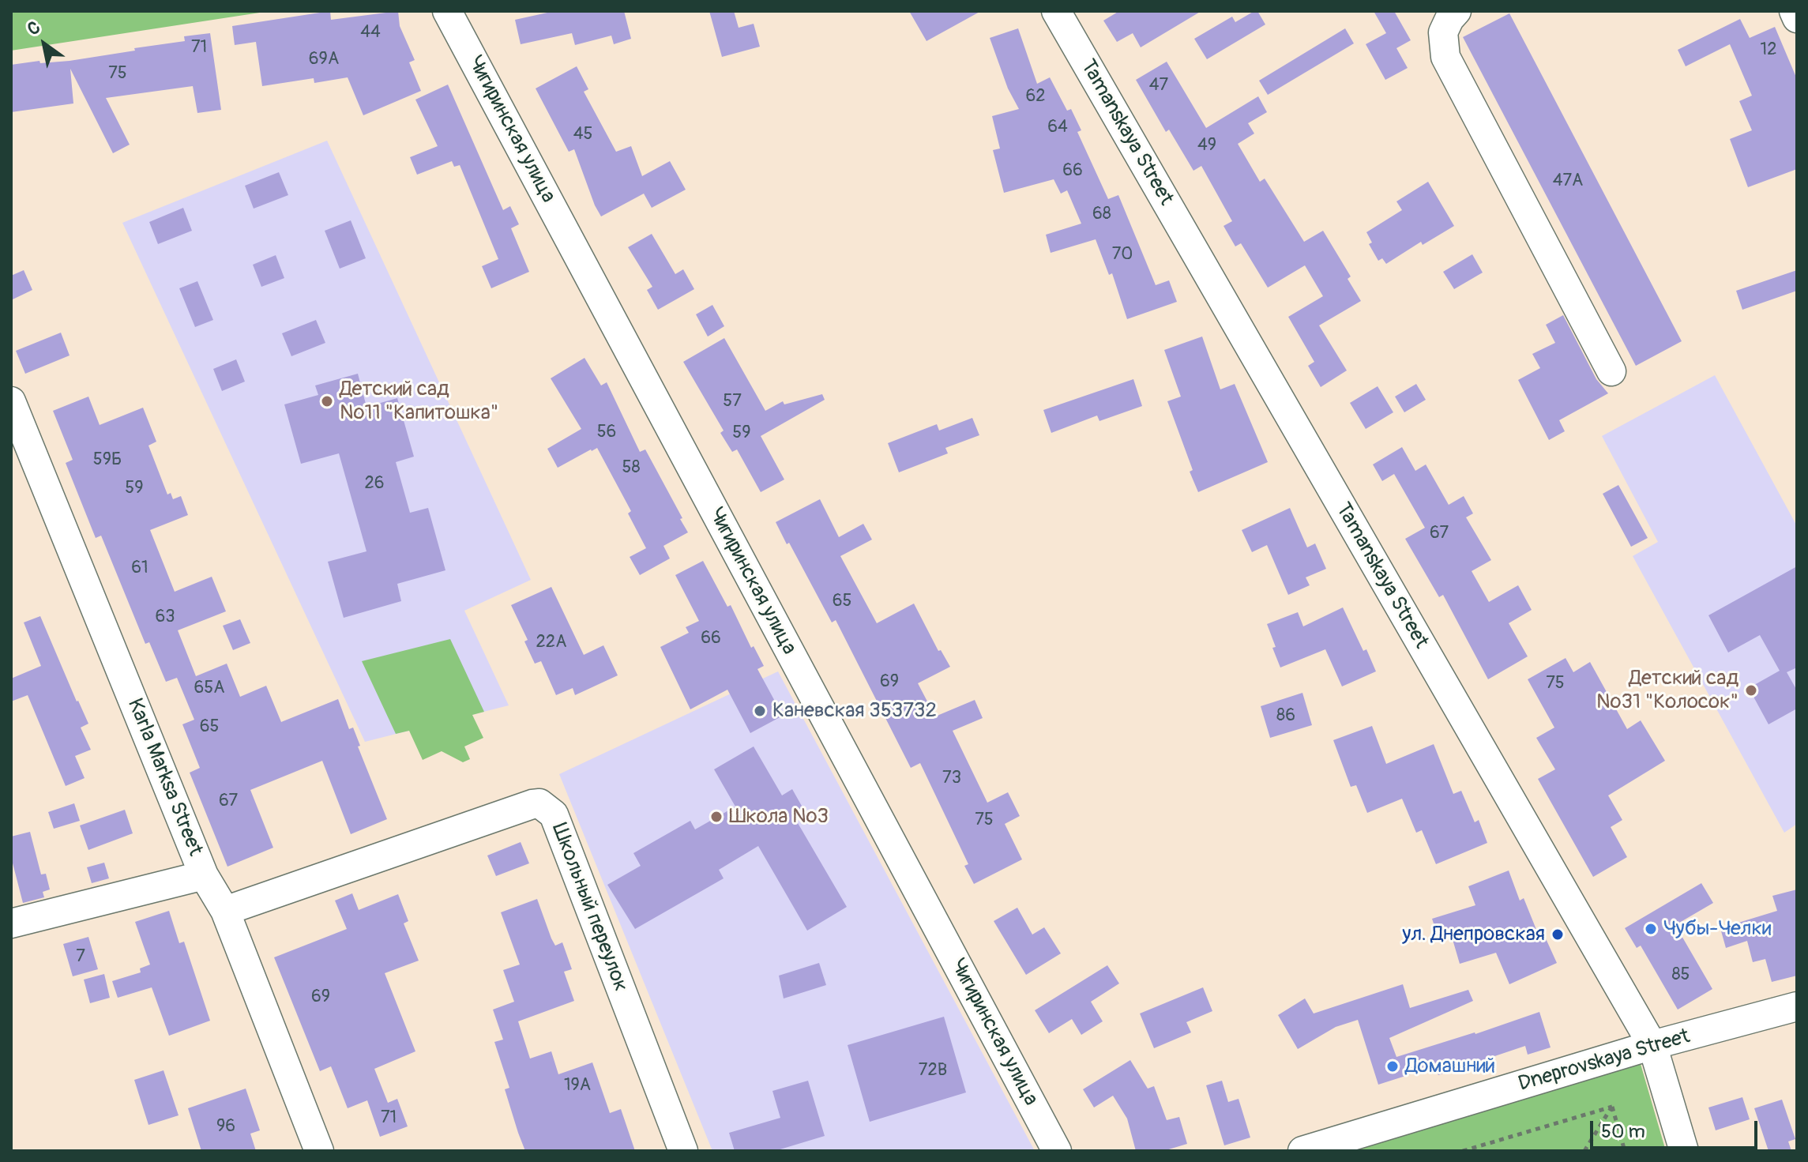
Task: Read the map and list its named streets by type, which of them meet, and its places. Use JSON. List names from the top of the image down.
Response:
{
  "streets": {
    "street": [
      "Чигиринская улица",
      "Tamanskaya Street",
      "Karla Marksa Street",
      "Школьный переулок",
      "Dneprovskaya Street"
    ]
  },
  "crossings": [
    ["Tamanskaya Street", "Dneprovskaya Street"],
    ["Karla Marksa Street", "Школьный переулок"]
  ],
  "places": [
    "Детский сад №11 \"Капитошка\"",
    "Детский сад №31 \"Колосок\"",
    "Каневская 353732",
    "Школа №3",
    "Чубы-Челки",
    "ул. Днепровская",
    "Домашний"
  ],
  "house_numbers": [
    "44",
    "71",
    "12",
    "69А",
    "75",
    "47",
    "62",
    "64",
    "45",
    "49",
    "66",
    "47А",
    "68",
    "70",
    "57",
    "56",
    "59",
    "59Б",
    "58",
    "26",
    "59",
    "67",
    "61",
    "65",
    "63",
    "66",
    "22А",
    "69",
    "75",
    "65А",
    "86",
    "65",
    "73",
    "67",
    "75",
    "7",
    "85",
    "69",
    "72В",
    "19А",
    "71",
    "96"
  ],
  "scale_bar": "50 m",
  "north": "top left"
}
